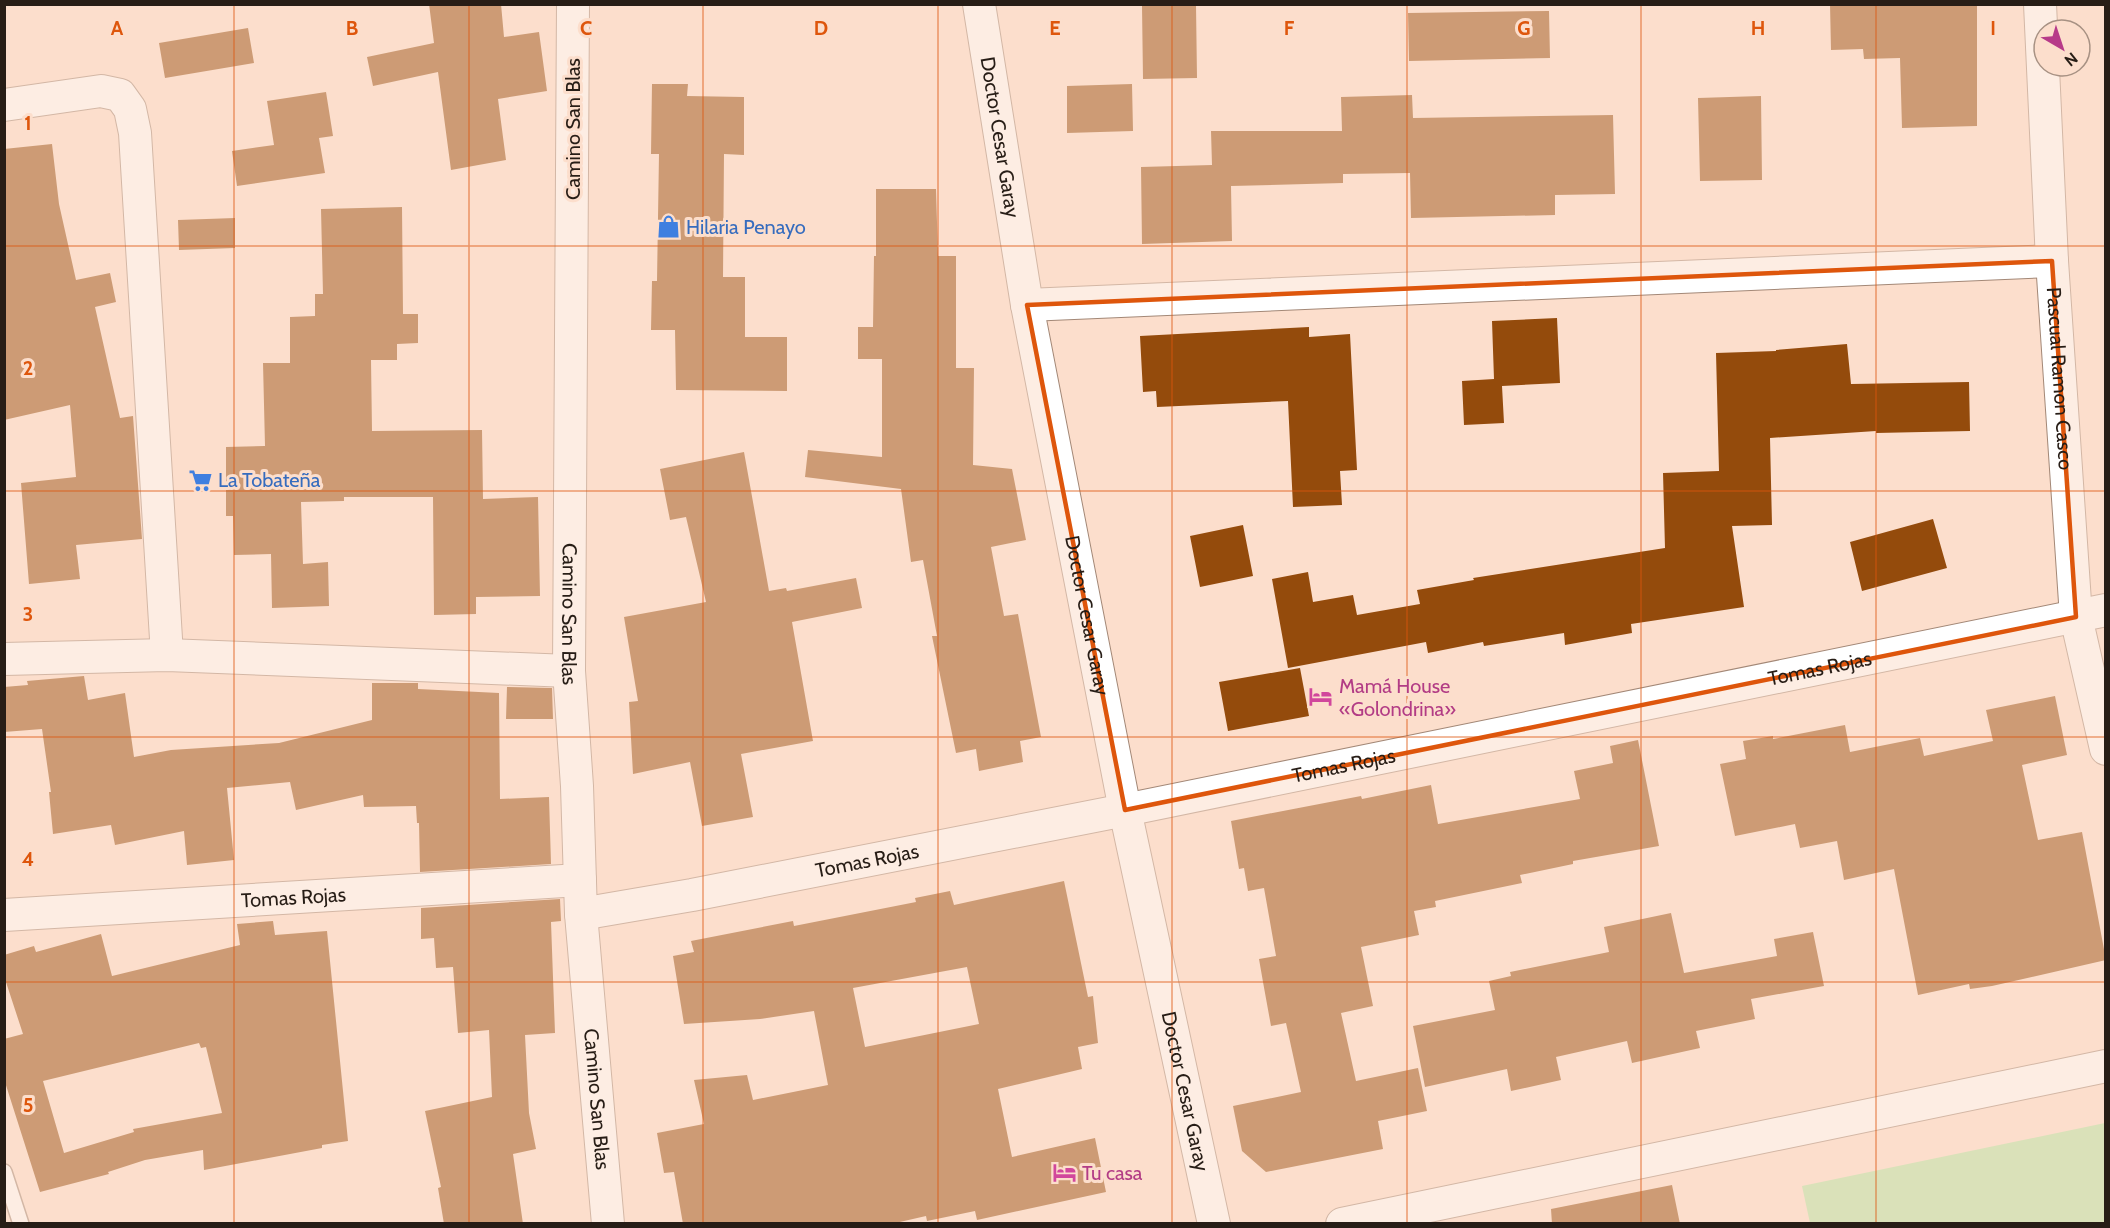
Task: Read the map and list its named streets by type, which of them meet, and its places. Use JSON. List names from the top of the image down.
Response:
{
  "streets": {
    "street": [
      "Camino San Blas",
      "Doctor Cesar Garay",
      "Pascual Ramon Casco",
      "Tomas Rojas"
    ]
  },
  "crossings": [
    ["Camino San Blas", "Tomas Rojas"],
    ["Doctor Cesar Garay", "Tomas Rojas"],
    ["Pascual Ramon Casco", "Tomas Rojas"]
  ],
  "places": {
    "shop": ["Hilaria Penayo"],
    "supermarket": ["La Tobateña"],
    "hotel": ["Mamá House «Golondrina»", "Tu casa"]
  },
  "north": "bottom right",
  "grid": {
    "columns": [
      "A",
      "B",
      "C",
      "D",
      "E",
      "F",
      "G",
      "H",
      "I"
    ],
    "rows": [
      "1",
      "2",
      "3",
      "4",
      "5"
    ]
  }
}
